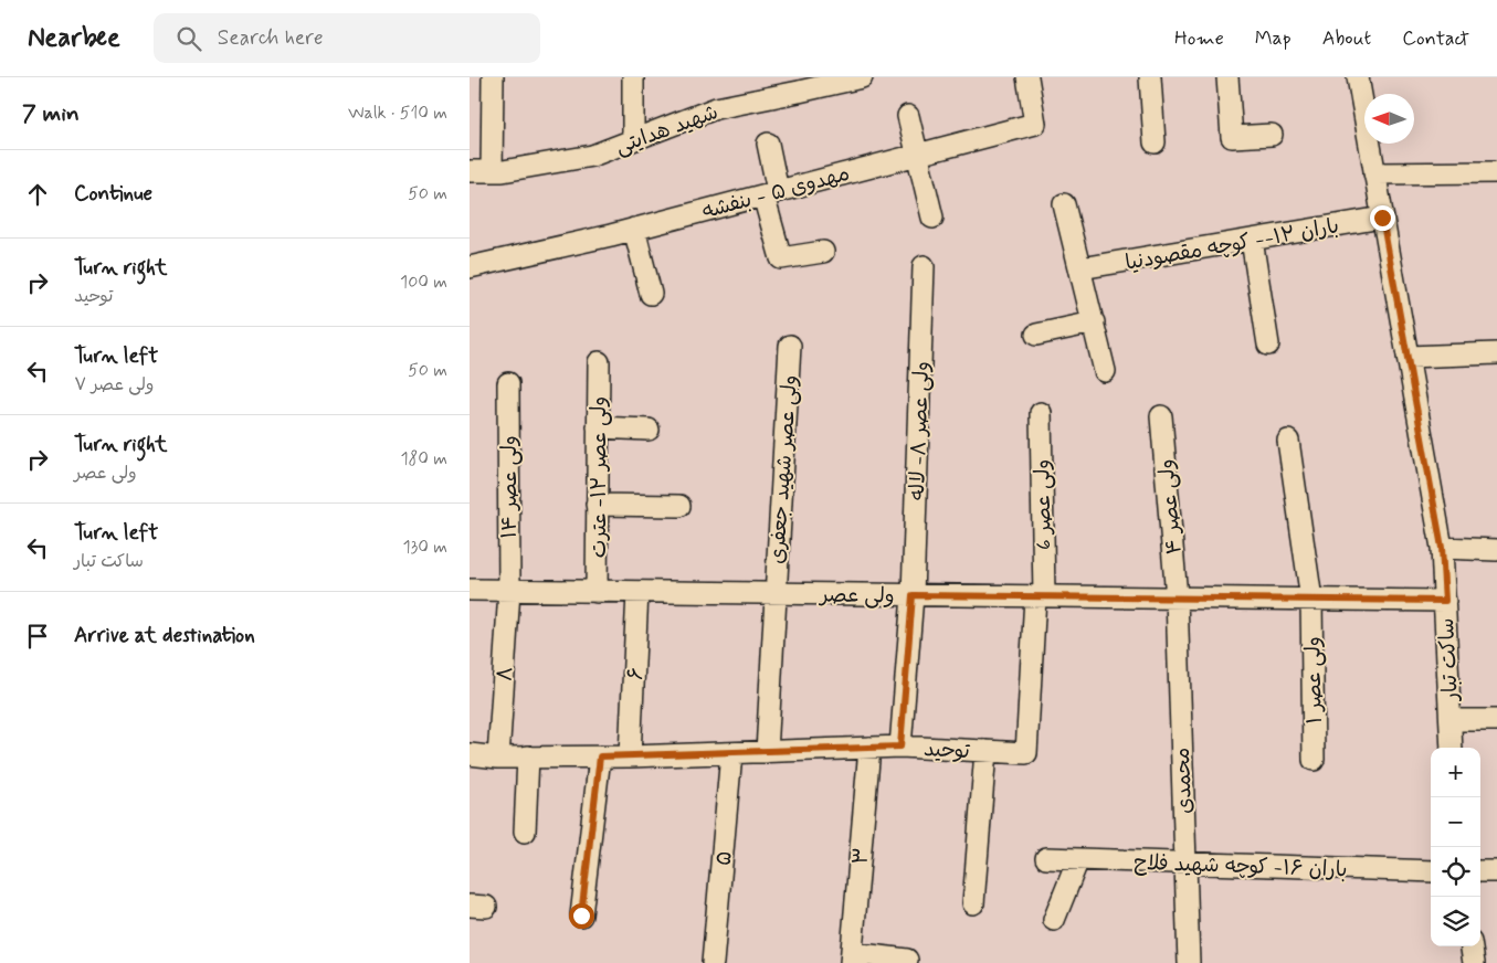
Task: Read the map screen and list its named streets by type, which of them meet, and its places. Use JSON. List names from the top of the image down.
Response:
{
  "streets": {
    "street": [
      "شهید هدایتی",
      "مهدوی ۵ - بنفشه",
      "باران ۱۲-- كوچه مقصودنيا",
      "ولی عصر ۸- لاله",
      "ولی عصر شهید جعفری",
      "ولی عصر ۱۲- عترت",
      "ولی عصر ۱۴",
      "ولی عصر 6",
      "ولی عصر ۴",
      "ولی عصر",
      "ساکت تبار",
      "۸",
      "۶",
      "ولی عصر ۱",
      "توحید",
      "محمدی",
      "۳",
      "۵",
      "باران ۱۶- کوچه شهید فلاح"
    ]
  },
  "crossings": [
    ["باران ۱۲-- كوچه مقصودنيا", "ساکت تبار"],
    ["ولی عصر ۸- لاله", "ولی عصر"],
    ["ولی عصر ۸- لاله", "توحید"],
    ["ولی عصر شهید جعفری", "ولی عصر"],
    ["ولی عصر شهید جعفری", "توحید"],
    ["ولی عصر ۱۲- عترت", "ولی عصر"],
    ["ولی عصر ۱۴", "ولی عصر"],
    ["ولی عصر ۱۴", "۸"],
    ["ولی عصر 6", "ولی عصر"],
    ["ولی عصر 6", "توحید"],
    ["ولی عصر ۴", "ولی عصر"],
    ["ولی عصر ۴", "محمدی"],
    ["ولی عصر", "ساکت تبار"],
    ["ولی عصر", "۸"],
    ["ولی عصر", "۶"],
    ["ولی عصر", "ولی عصر ۱"],
    ["ولی عصر", "محمدی"],
    ["۸", "توحید"],
    ["۶", "توحید"],
    ["توحید", "۳"],
    ["توحید", "۵"],
    ["محمدی", "باران ۱۶- کوچه شهید فلاح"]
  ],
  "north": "left",
  "page": {
    "header": "Nearbee",
    "search": "Search here",
    "nav": [
      "Home",
      "Map",
      "About",
      "Contact"
    ],
    "heading": ["7 min", "Walk · 510 m"],
    "list": [
      ["Continue", "50 m"],
      ["Turn right", "توحید", "100 m"],
      ["Turn left", "ولی عصر ۷", "50 m"],
      ["Turn right", "ولی عصر", "180 m"],
      ["Turn left", "ساکت تبار", "130 m"],
      "Arrive at destination"
    ],
    "map_buttons": ["+", "−"]
  }
}
